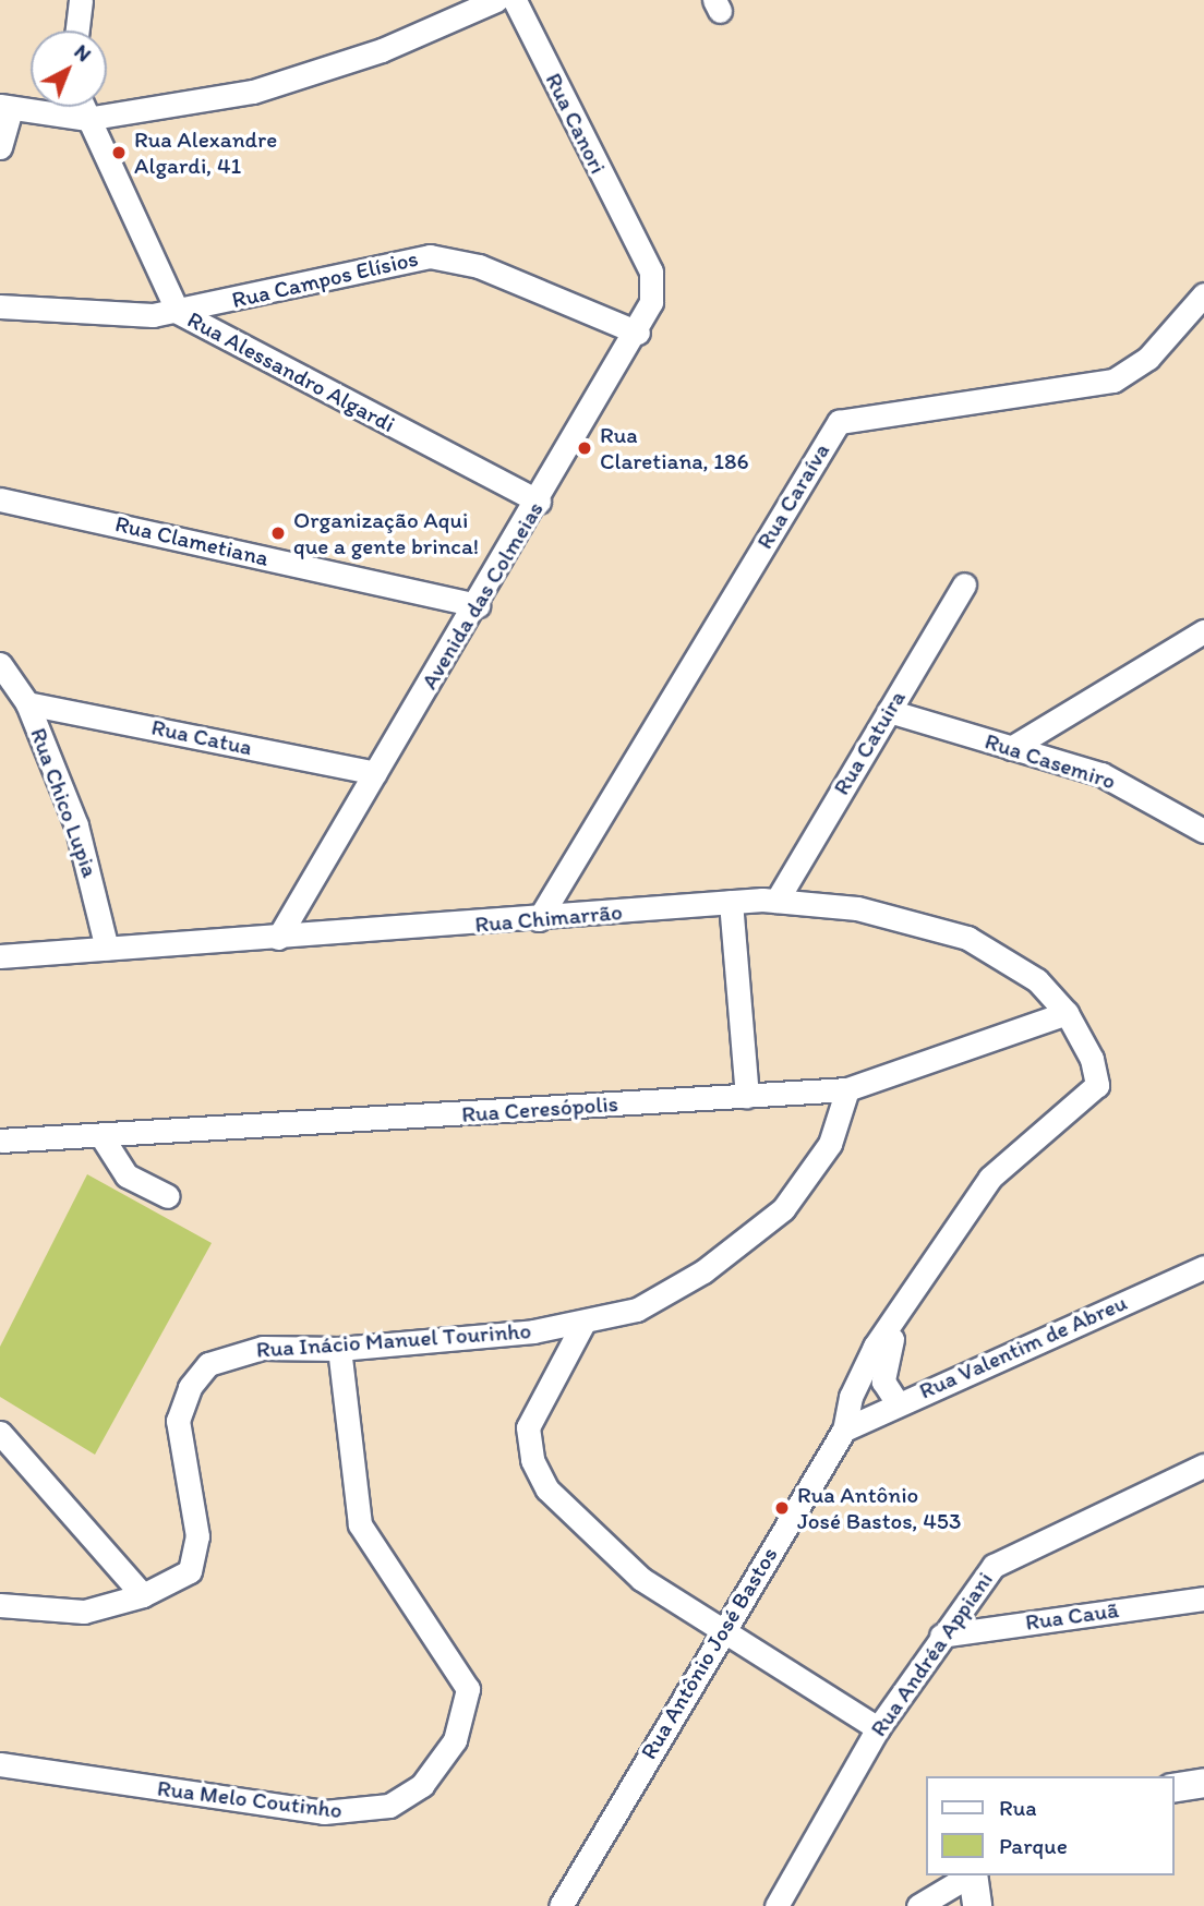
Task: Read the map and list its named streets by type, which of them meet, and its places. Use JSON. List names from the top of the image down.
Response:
{
  "streets": {
    "street": [
      "Rua Canori",
      "Rua Campos Elísios",
      "Rua Alessandro Algardi",
      "Rua Caraíva",
      "Rua Clametiana",
      "Avenida das Colmeias",
      "Rua Catua",
      "Rua Catuira",
      "Rua Casemiro",
      "Rua Chico Lupia",
      "Rua Chimarrão",
      "Rua Ceresópolis",
      "Rua Inácio Manuel Tourinho",
      "Rua Valentim de Abreu",
      "Rua Cauã",
      "Rua Antônio José Bastos",
      "Rua Andréa Appiani",
      "Rua Melo Coutinho"
    ]
  },
  "crossings": [
    ["Rua Canori", "Avenida das Colmeias"],
    ["Rua Campos Elísios", "Rua Alessandro Algardi"],
    ["Rua Campos Elísios", "Avenida das Colmeias"],
    ["Rua Alessandro Algardi", "Avenida das Colmeias"],
    ["Rua Caraíva", "Rua Chimarrão"],
    ["Rua Clametiana", "Avenida das Colmeias"],
    ["Avenida das Colmeias", "Rua Catua"],
    ["Avenida das Colmeias", "Rua Chimarrão"],
    ["Rua Catua", "Rua Chico Lupia"],
    ["Rua Catuira", "Rua Casemiro"],
    ["Rua Catuira", "Rua Chimarrão"],
    ["Rua Chico Lupia", "Rua Chimarrão"],
    ["Rua Chimarrão", "Rua Ceresópolis"],
    ["Rua Chimarrão", "Rua Antônio José Bastos"],
    ["Rua Ceresópolis", "Rua Inácio Manuel Tourinho"],
    ["Rua Ceresópolis", "Rua Antônio José Bastos"],
    ["Rua Inácio Manuel Tourinho", "Rua Melo Coutinho"],
    ["Rua Valentim de Abreu", "Rua Antônio José Bastos"],
    ["Rua Cauã", "Rua Andréa Appiani"]
  ],
  "places": [
    "Rua Alexandre Algardi, 41",
    "Rua Claretiana, 186",
    "Organização Aqui que a gente brinca!",
    "Rua Antônio José Bastos, 453"
  ],
  "legend": ["Rua", "Parque"],
  "north": "top right"
}
